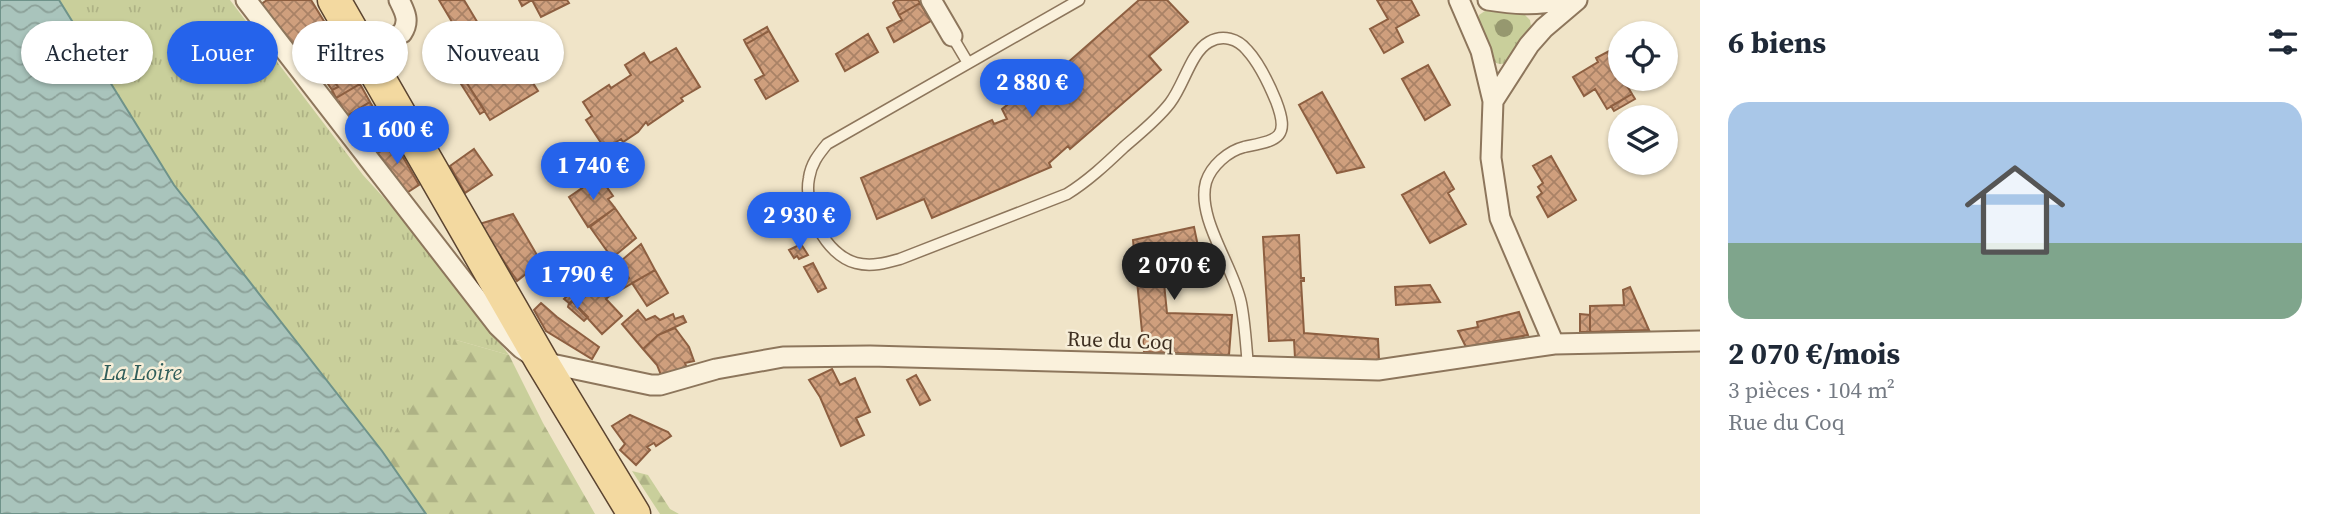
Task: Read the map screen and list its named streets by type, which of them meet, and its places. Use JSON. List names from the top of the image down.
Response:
{
  "streets": {
    "street": ["Rue du Coq"]
  },
  "water": ["La Loire"],
  "page": {
    "heading": "6 biens",
    "chip": [
      "Acheter",
      "Louer",
      "Filtres",
      "Nouveau"
    ],
    "price": [
      "2 880 €",
      "1 600 €",
      "1 740 €",
      "2 930 €",
      "2 070 €",
      "1 790 €"
    ],
    "list": [
      {
        "name": "2 070 €/mois",
        "note": "3 pièces · 104 m² · Rue du Coq"
      }
    ]
  }
}
